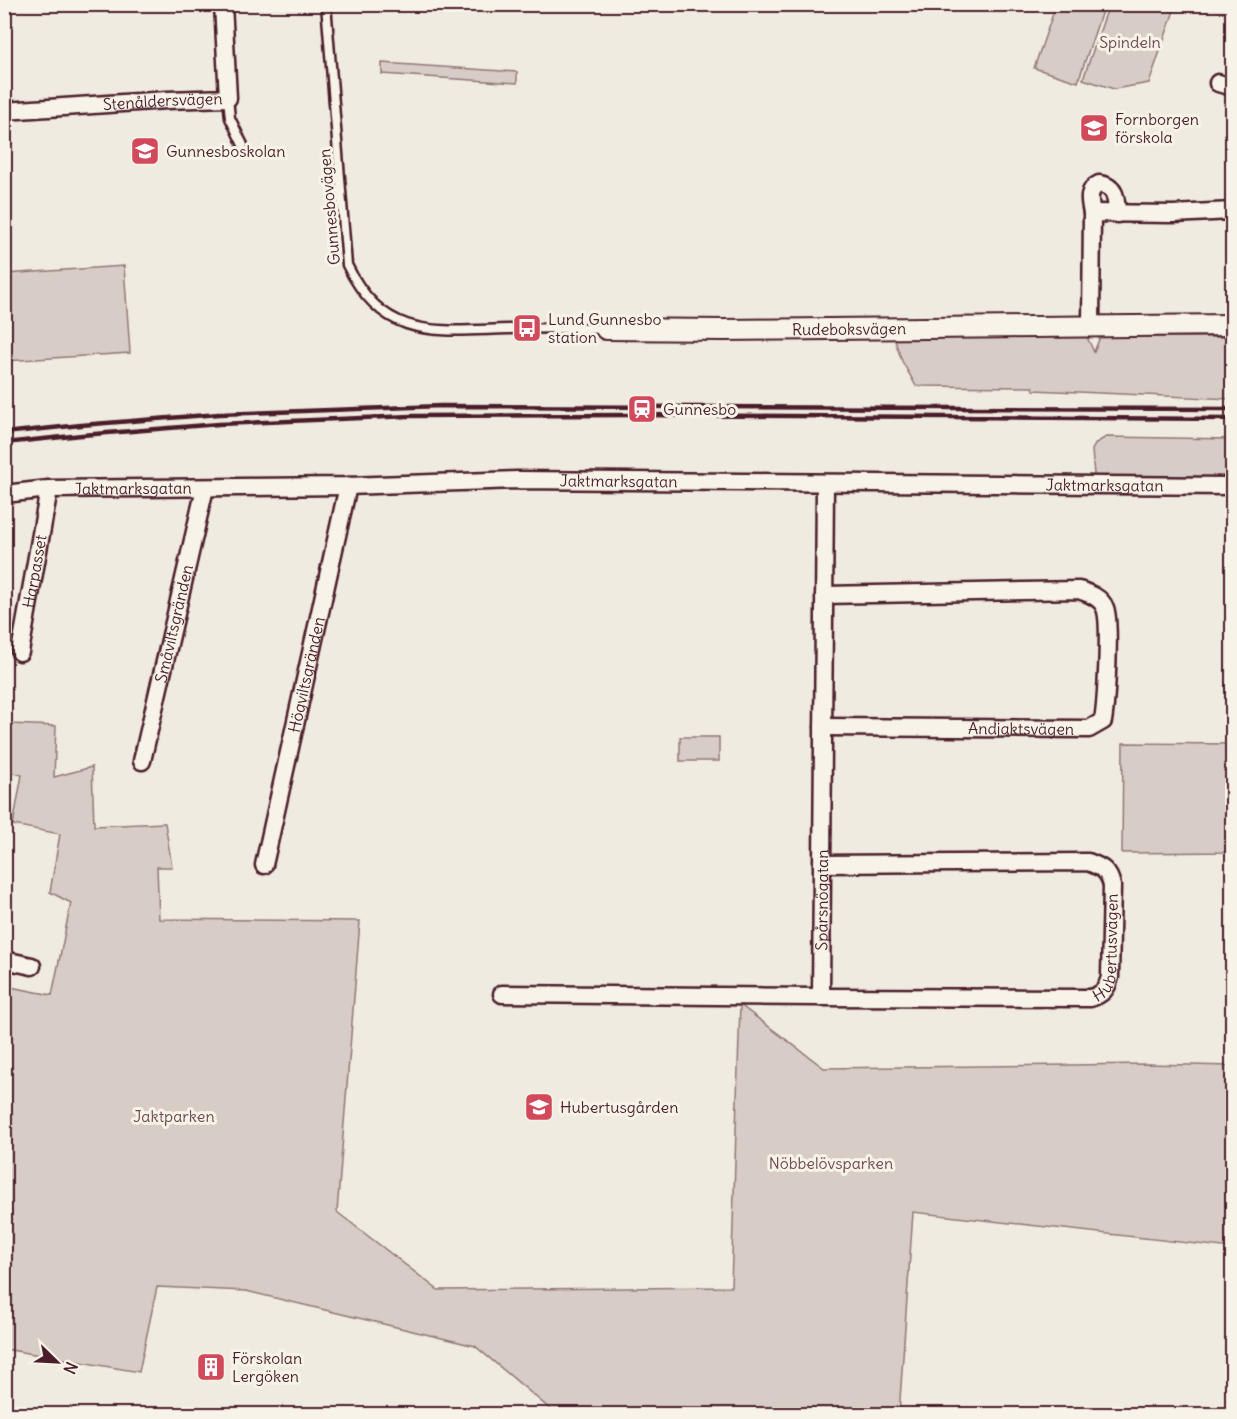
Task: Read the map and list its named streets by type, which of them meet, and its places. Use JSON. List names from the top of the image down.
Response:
{
  "streets": {
    "street": [
      "Stenåldersvägen",
      "Rudeboksvägen",
      "Jaktmarksgatan",
      "Harpasset",
      "Småviltsgränden",
      "Högviltsgränden",
      "Andjaktsvägen",
      "Spårsnögatan",
      "Hubertusvägen"
    ],
    "lane": ["Gunnesbovägen"]
  },
  "crossings": [
    ["Gunnesbovägen", "Rudeboksvägen"],
    ["Jaktmarksgatan", "Harpasset"],
    ["Jaktmarksgatan", "Småviltsgränden"],
    ["Jaktmarksgatan", "Högviltsgränden"],
    ["Jaktmarksgatan", "Spårsnögatan"],
    ["Andjaktsvägen", "Spårsnögatan"],
    ["Spårsnögatan", "Hubertusvägen"]
  ],
  "parks": ["Spindeln", "Jaktparken", "Nöbbelövsparken"],
  "places": {
    "school or university": ["Fornborgen förskola", "Gunnesboskolan", "Hubertusgården"],
    "bus stop": ["Lund Gunnesbo station"],
    "station": ["Gunnesbo"],
    "building": ["Förskolan Lergöken"]
  },
  "north": "bottom right"
}
